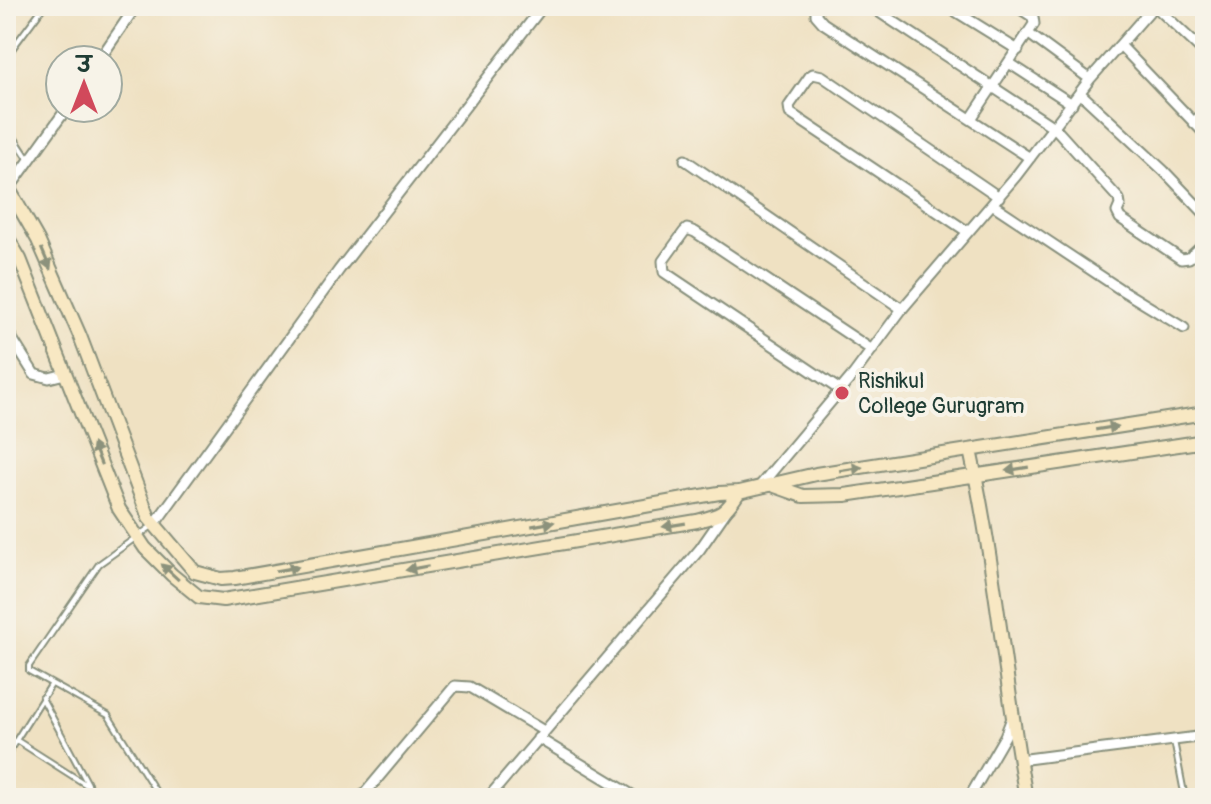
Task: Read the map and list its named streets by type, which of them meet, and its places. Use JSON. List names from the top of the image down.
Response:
{
  "places": ["Rishikul College Gurugram"],
  "north": "top"
}
